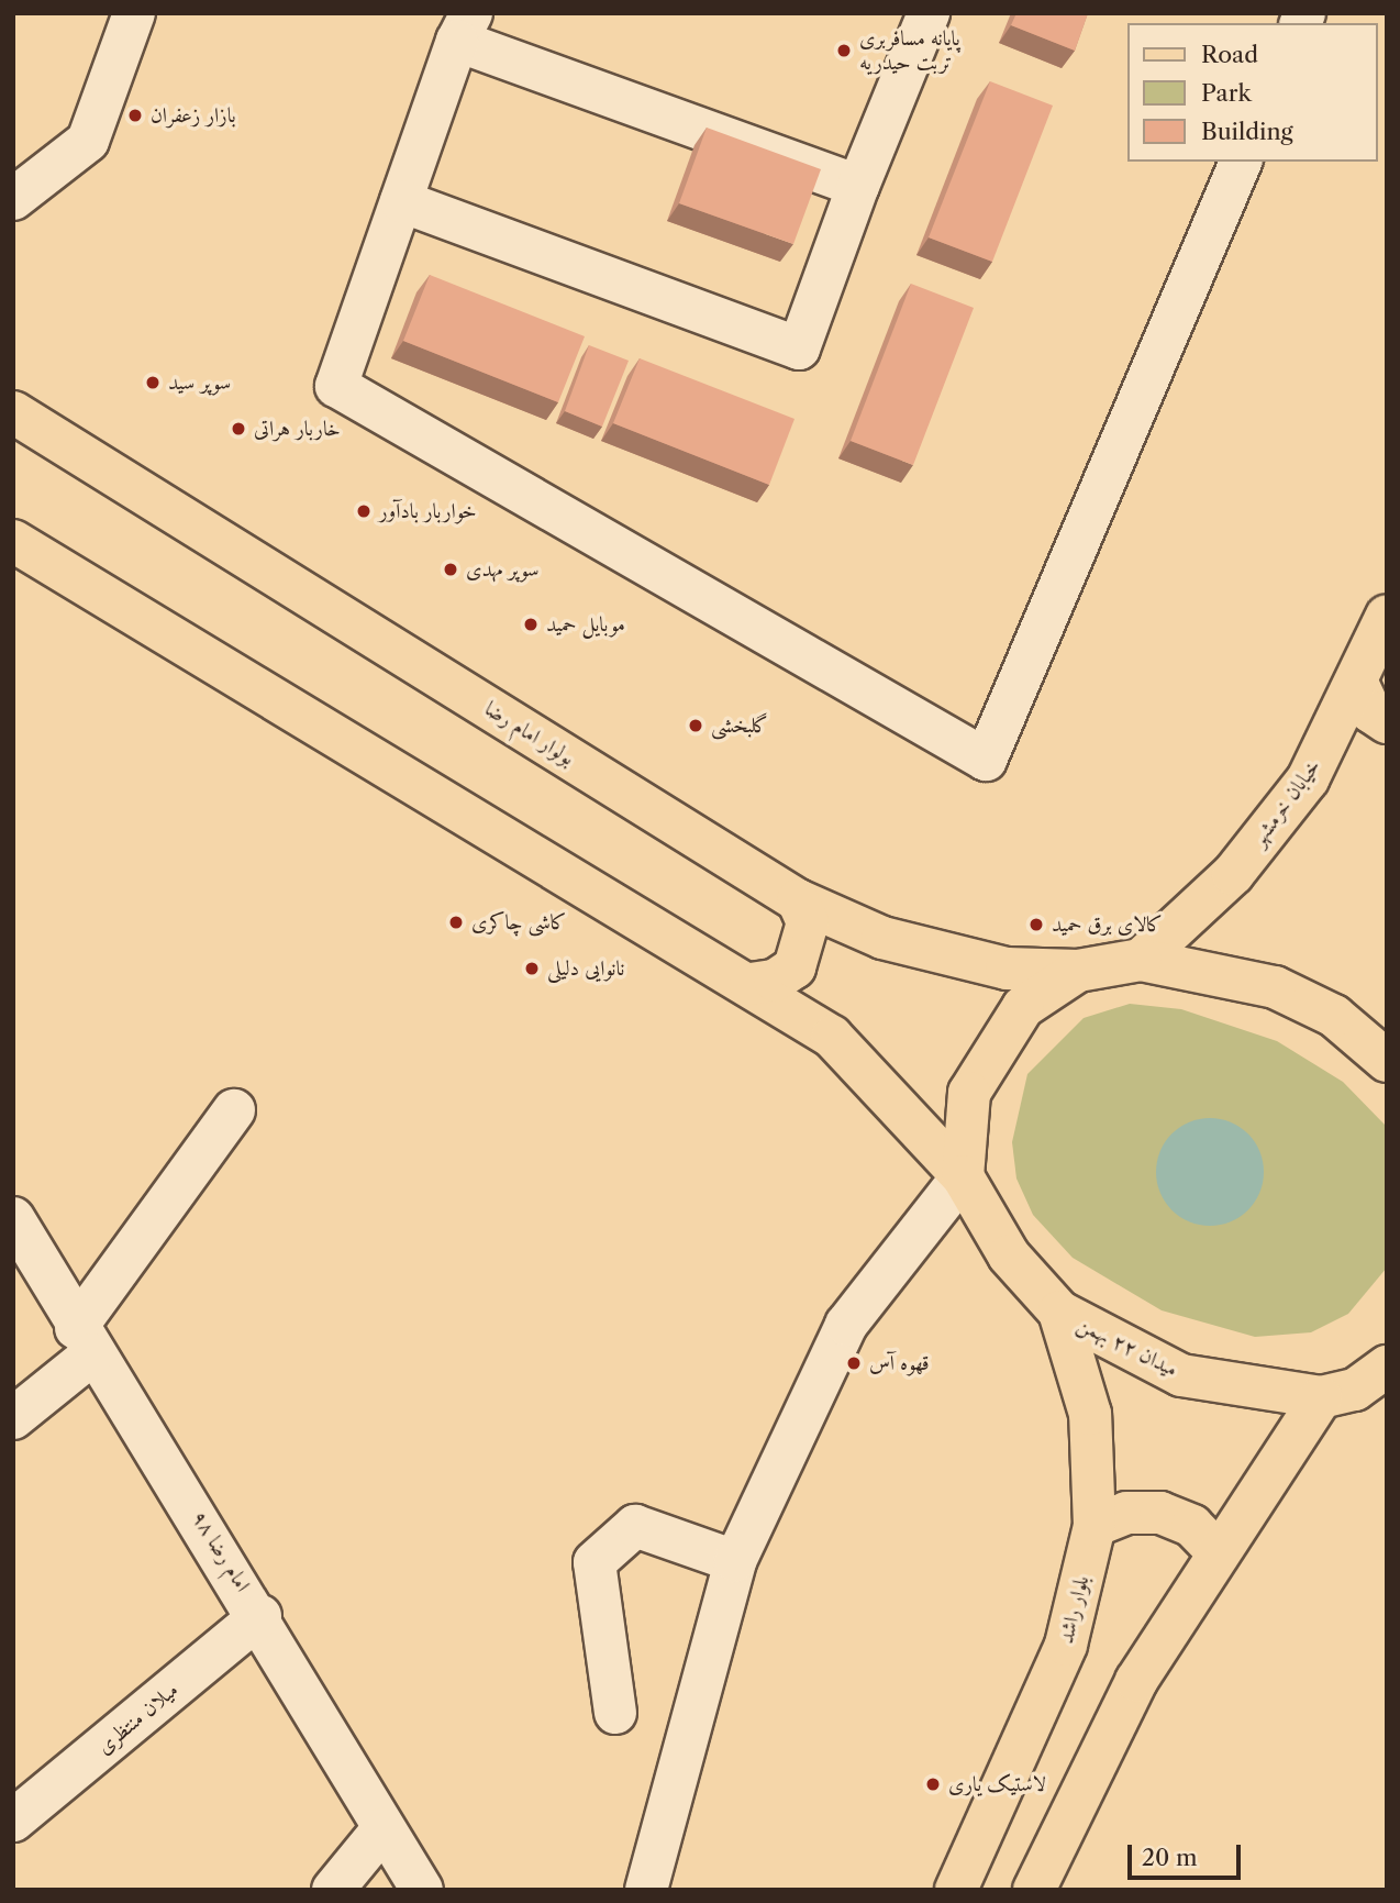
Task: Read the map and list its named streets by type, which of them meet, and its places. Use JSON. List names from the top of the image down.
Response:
{
  "streets": {
    "main road": [
      "بولوار امام رضا",
      "خیابان خرمشهر",
      "میدان ۲۲ بهمن",
      "بلوار راشد"
    ],
    "street": ["امام رضا ۹۸", "میلان منتظری"]
  },
  "crossings": [
    ["میدان ۲۲ بهمن", "بلوار راشد"],
    ["امام رضا ۹۸", "میلان منتظری"]
  ],
  "places": [
    "پایانه مسافربری تربت حیدریه",
    "بازار زعفران",
    "سوپر سید",
    "خاربار هراتی",
    "خواربار بادآور",
    "سوپر مهدی",
    "موبایل حمید",
    "گلبخشی",
    "کاشی چاکری",
    "کالای برق حمید",
    "نانوایی دلیلی",
    "قهوه آس",
    "لاستیک یاری"
  ],
  "legend": ["Road", "Park", "Building"],
  "scale_bar": "20 m"
}
